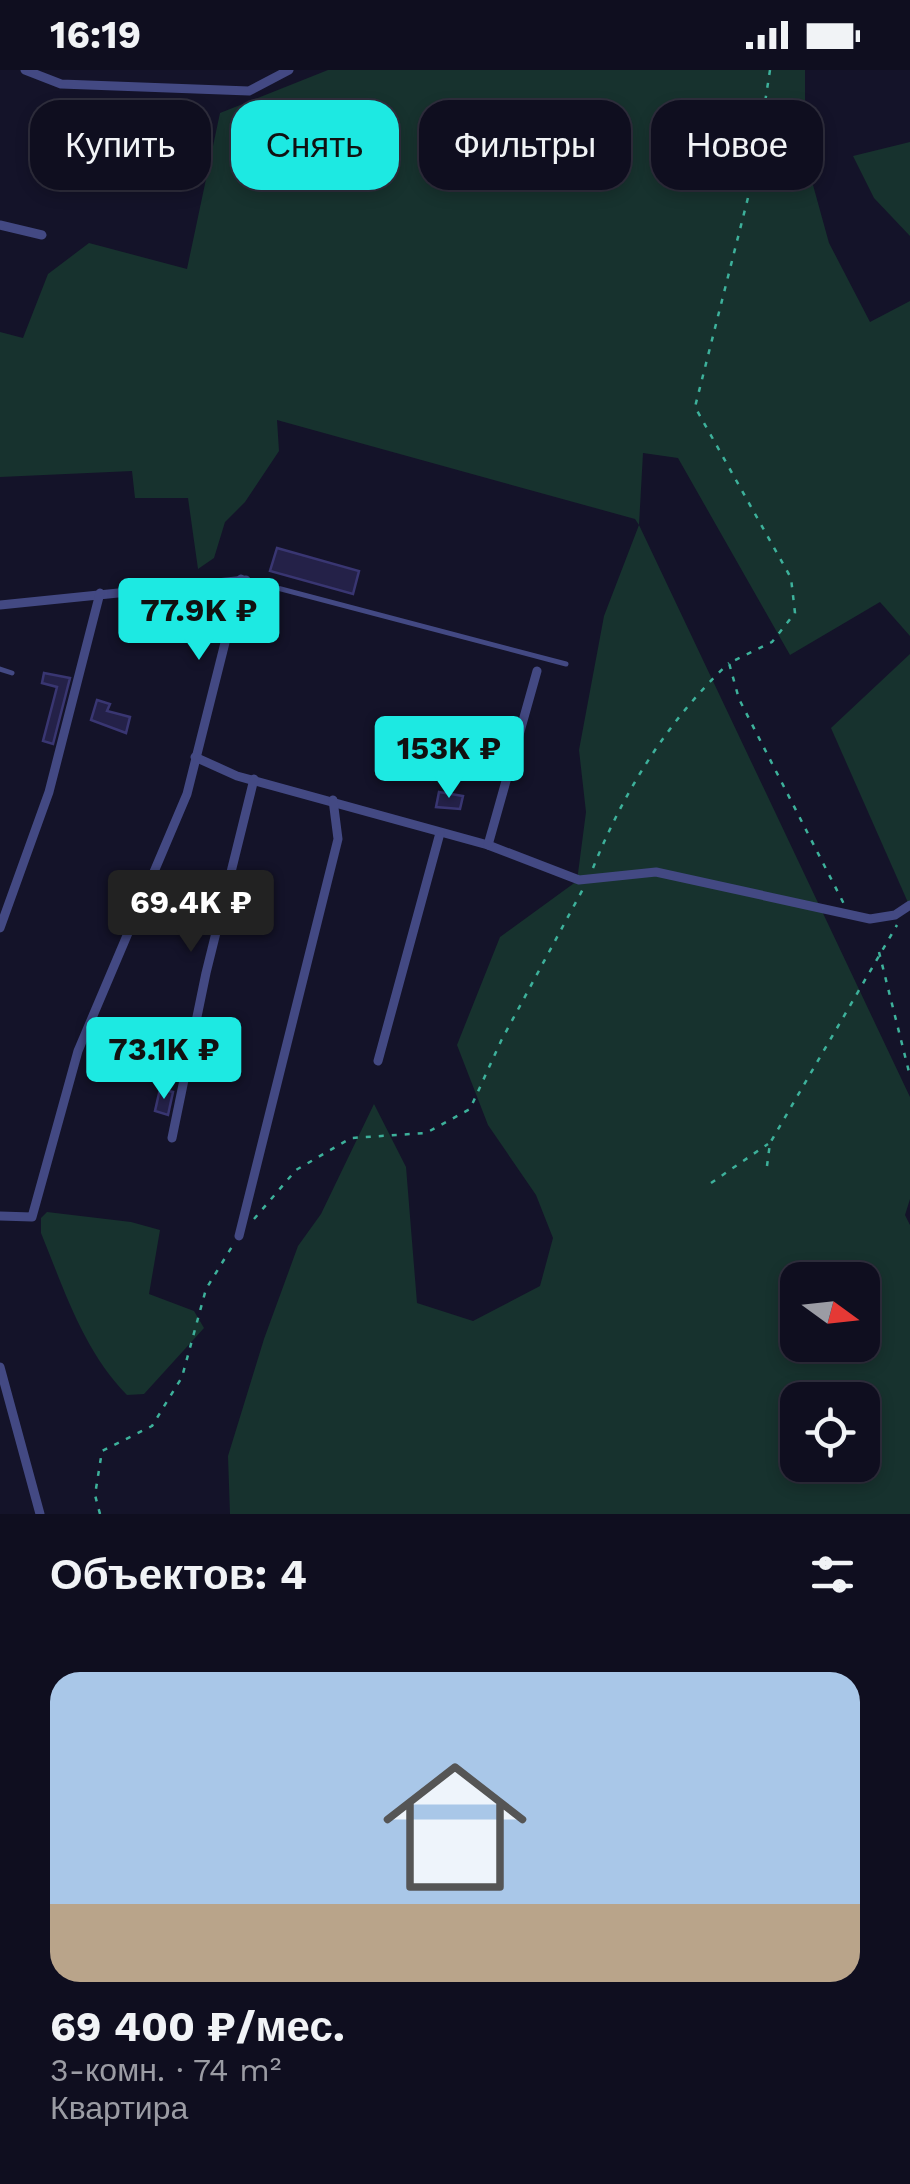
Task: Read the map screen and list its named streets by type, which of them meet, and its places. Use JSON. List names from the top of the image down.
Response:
{
  "north": "right",
  "page": {
    "status": "16:19",
    "chip": [
      "Купить",
      "Снять",
      "Фильтры",
      "Новое"
    ],
    "price": [
      "77.9K ₽",
      "153K ₽",
      "69.4K ₽",
      "73.1K ₽"
    ],
    "heading": "Объектов: 4",
    "list": [
      {
        "name": "69 400 ₽/мес.",
        "note": "3-комн. · 74 m² · Квартира"
      }
    ]
  }
}
